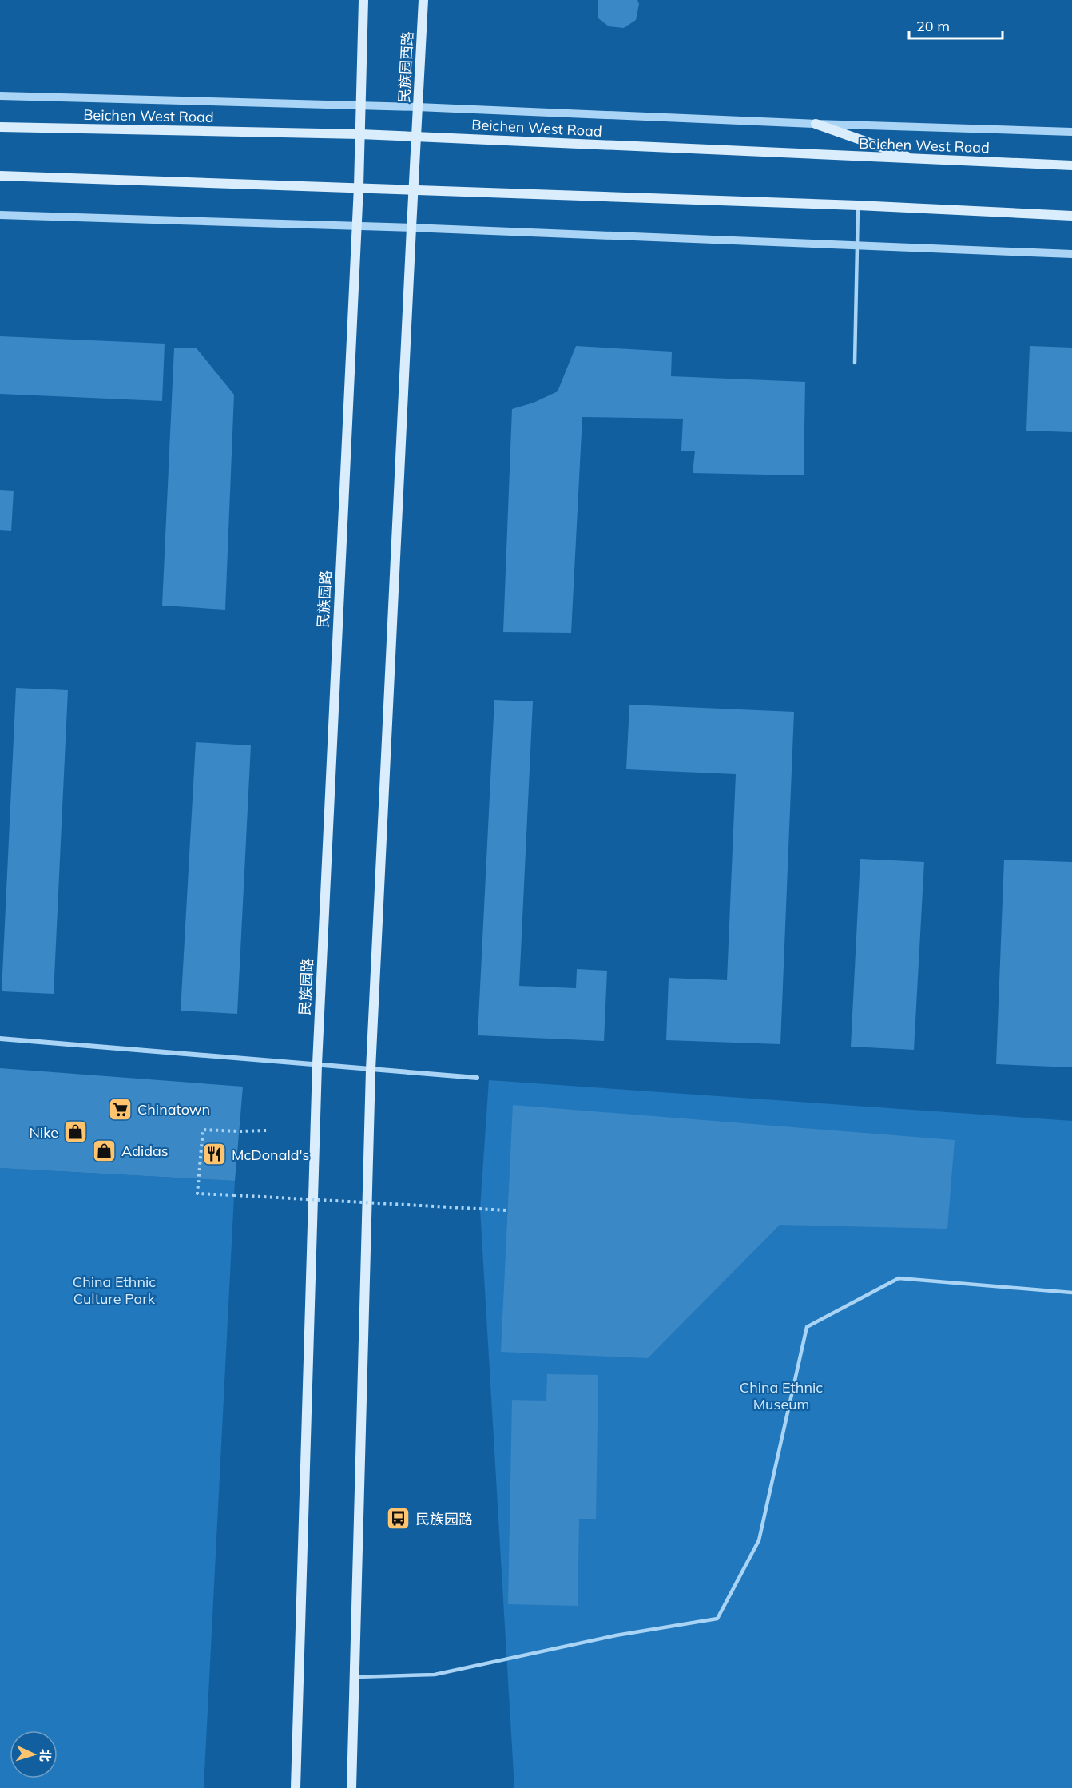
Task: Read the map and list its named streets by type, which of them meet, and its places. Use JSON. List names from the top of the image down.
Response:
{
  "streets": {
    "main road": ["民族园西路", "Beichen West Road", "民族园路"]
  },
  "crossings": [
    ["民族园西路", "Beichen West Road"],
    ["Beichen West Road", "民族园路"]
  ],
  "parks": ["China Ethnic Culture Park", "China Ethnic Museum"],
  "places": {
    "supermarket": ["Chinatown"],
    "shop": ["Nike", "Adidas"],
    "restaurant": ["McDonald's"],
    "bus stop": ["民族园路"]
  },
  "scale_bar": "20 m",
  "north": "right"
}
